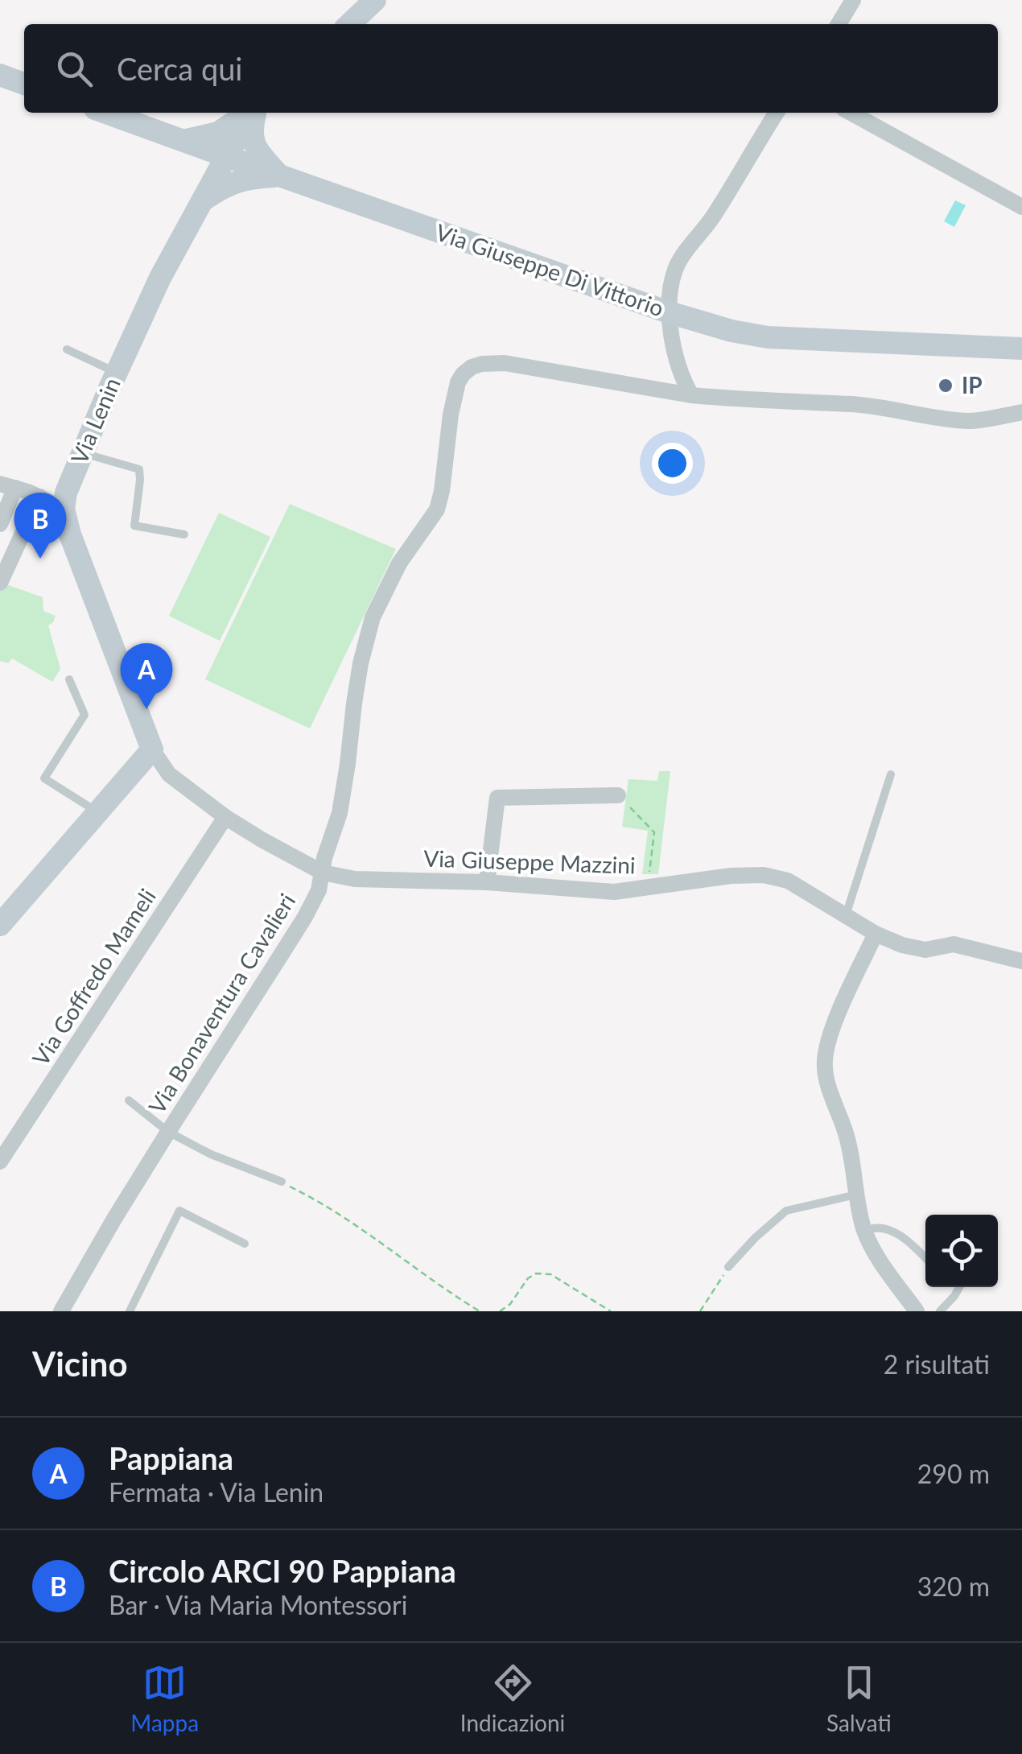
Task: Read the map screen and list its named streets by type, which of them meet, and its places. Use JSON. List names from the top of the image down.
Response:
{
  "streets": {
    "street": [
      "Via Giuseppe Di Vittorio",
      "Via Lenin",
      "Via Giuseppe Mazzini",
      "Via Goffredo Mameli",
      "Via Bonaventura Cavalieri"
    ]
  },
  "crossings": [
    ["Via Giuseppe Di Vittorio", "Via Lenin"],
    ["Via Giuseppe Mazzini", "Via Goffredo Mameli"],
    ["Via Giuseppe Mazzini", "Via Bonaventura Cavalieri"]
  ],
  "places": ["IP"],
  "page": {
    "search": "Cerca qui",
    "pins": ["B", "A"],
    "heading": ["Vicino", "2 risultati"],
    "list": [
      {
        "mark": "A",
        "name": "Pappiana",
        "note": "Fermata · Via Lenin",
        "value": "290 m"
      },
      {
        "mark": "B",
        "name": "Circolo ARCI 90 Pappiana",
        "note": "Bar · Via Maria Montessori",
        "value": "320 m"
      }
    ],
    "nav": ["Mappa", "Indicazioni", "Salvati"]
  }
}
